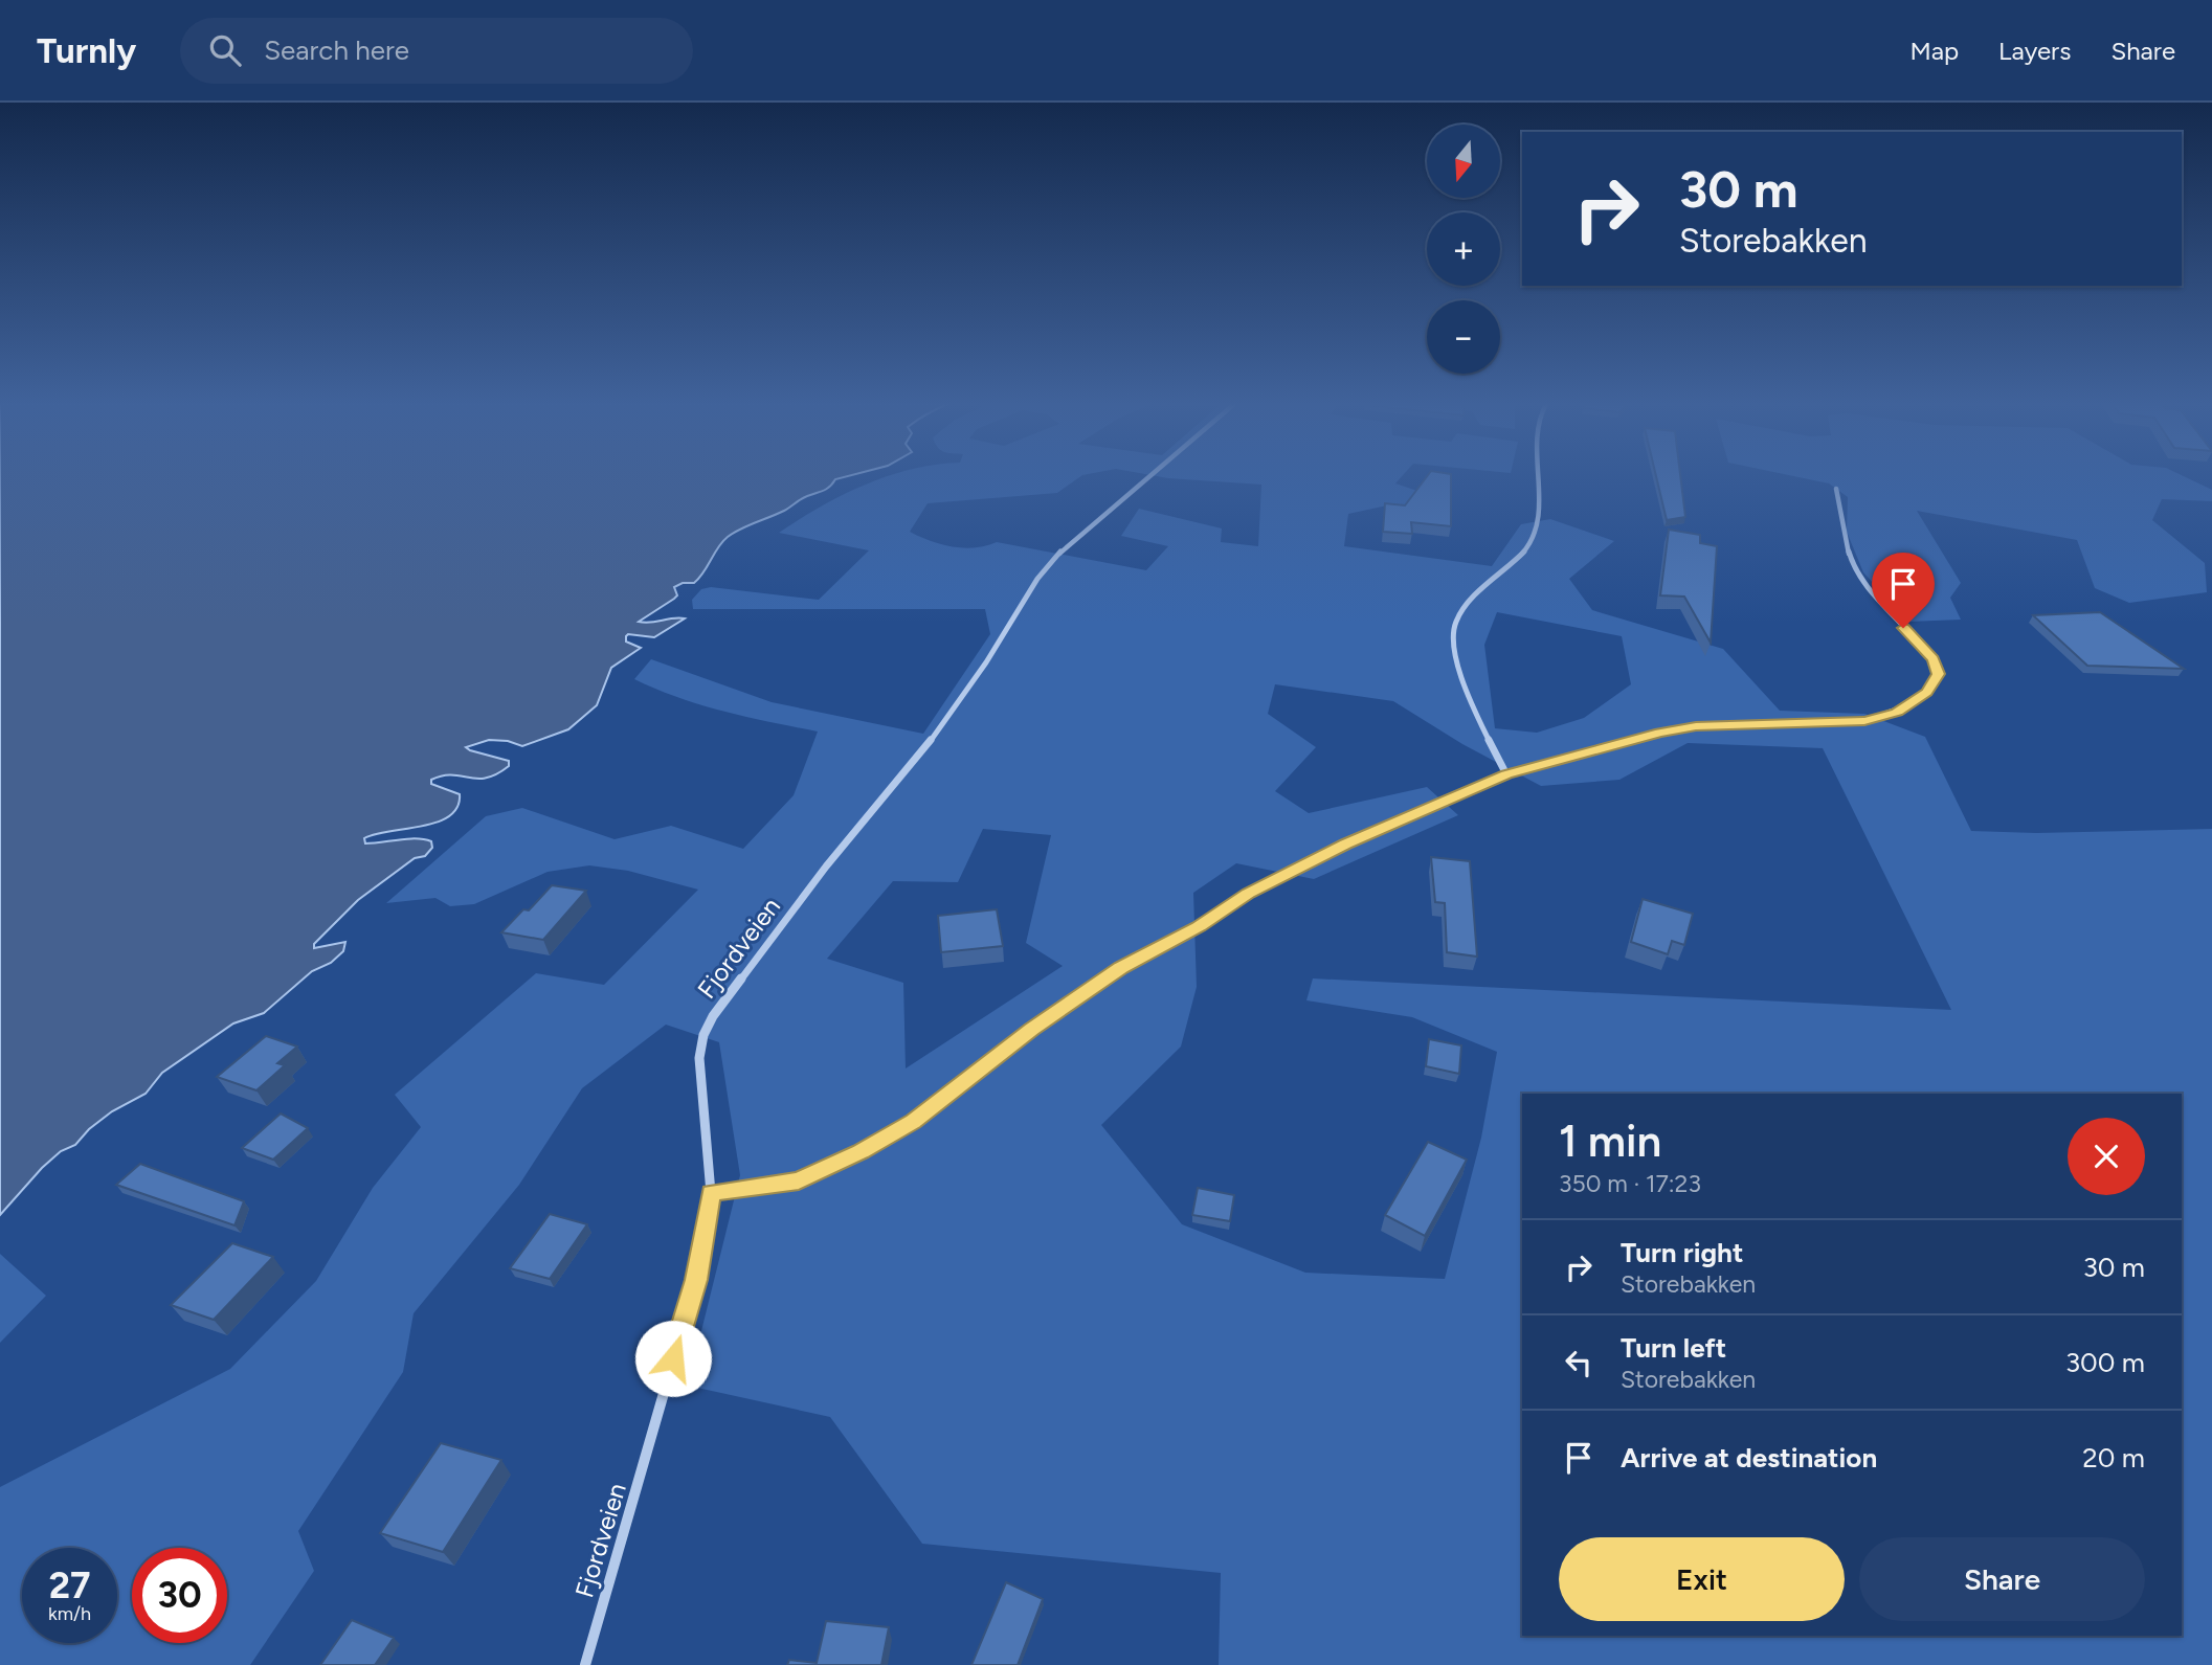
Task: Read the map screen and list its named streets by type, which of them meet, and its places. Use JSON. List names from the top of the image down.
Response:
{
  "streets": {
    "street": ["Fjordveien"]
  },
  "north": "bottom",
  "page": {
    "header": "Turnly",
    "search": "Search here",
    "nav": ["Map", "Layers", "Share"],
    "map_buttons": ["+", "−"],
    "turn": ["30 m", "Storebakken"],
    "heading": ["1 min", "350 m · 17:23"],
    "list": [
      {
        "name": "Turn right",
        "note": "Storebakken",
        "value": "30 m"
      },
      {
        "name": "Turn left",
        "note": "Storebakken",
        "value": "300 m"
      },
      {
        "name": "Arrive at destination",
        "value": "20 m"
      }
    ],
    "buttons": ["Exit", "Share"],
    "speed": "27 km/h",
    "limit": "30"
  }
}
